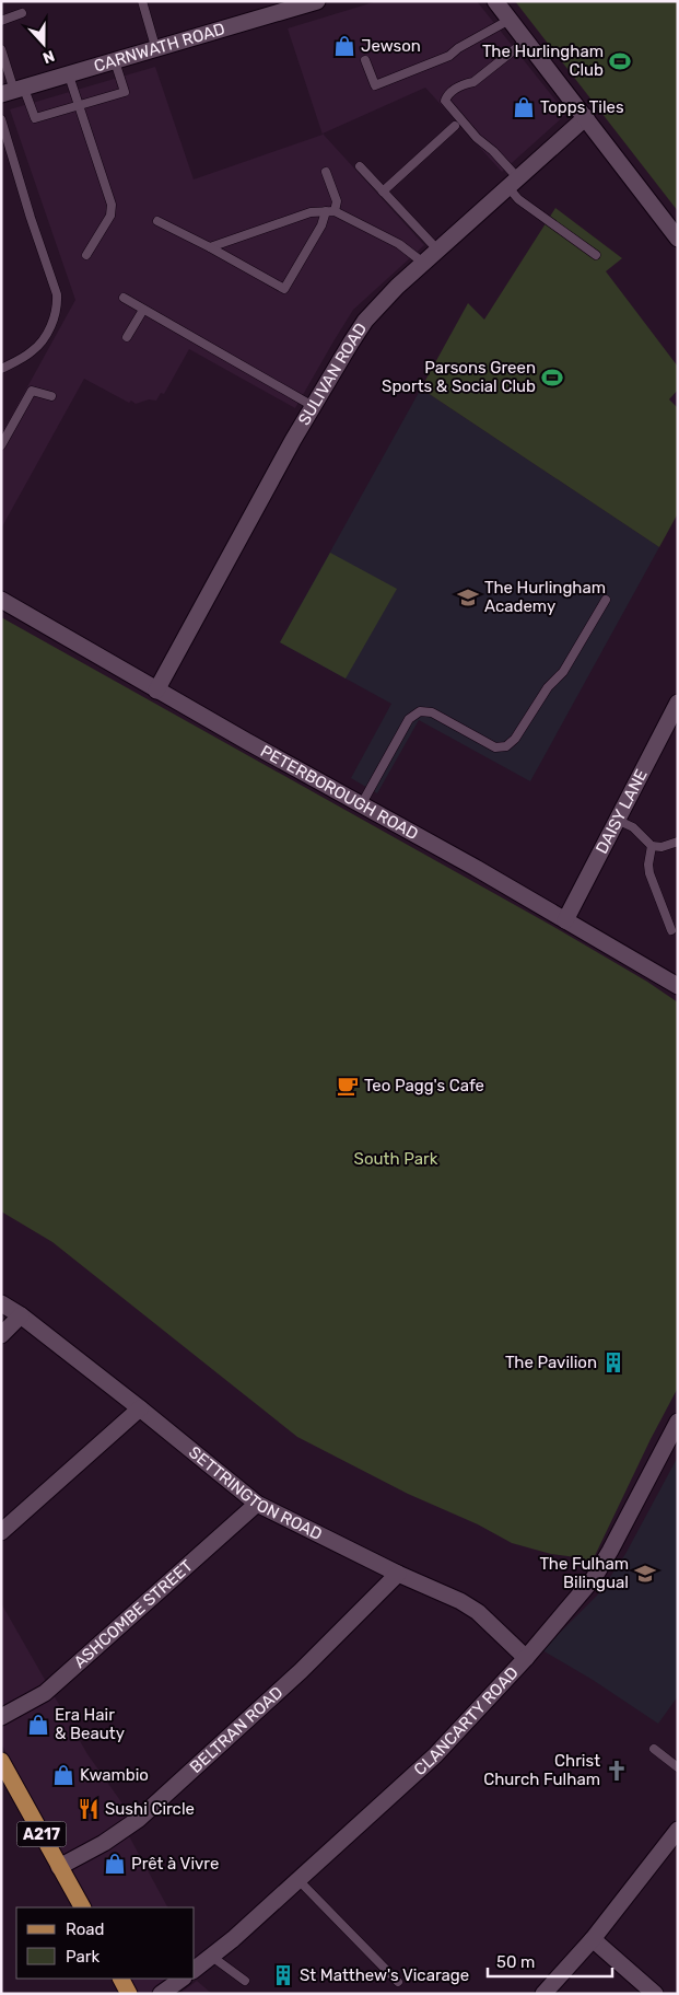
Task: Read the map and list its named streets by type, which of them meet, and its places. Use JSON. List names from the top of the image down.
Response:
{
  "streets": {
    "main road": ["A217"],
    "street": [
      "CARNWATH ROAD",
      "SULIVAN ROAD",
      "PETERBOROUGH ROAD",
      "DAISY LANE",
      "SETTRINGTON ROAD",
      "ASHCOMBE STREET",
      "CLANCARTY ROAD",
      "BELTRAN ROAD"
    ]
  },
  "crossings": [
    ["SULIVAN ROAD", "PETERBOROUGH ROAD"],
    ["PETERBOROUGH ROAD", "DAISY LANE"],
    ["SETTRINGTON ROAD", "ASHCOMBE STREET"],
    ["SETTRINGTON ROAD", "CLANCARTY ROAD"],
    ["SETTRINGTON ROAD", "BELTRAN ROAD"],
    ["BELTRAN ROAD", "A217"]
  ],
  "parks": ["South Park"],
  "places": {
    "shop": [
      "Jewson",
      "Topps Tiles",
      "Era Hair & Beauty",
      "Kwambio",
      "Prêt à Vivre"
    ],
    "sports": ["The Hurlingham Club", "Parsons Green Sports & Social Club"],
    "school or university": ["The Hurlingham Academy", "The Fulham Bilingual"],
    "cafe": ["Teo Pagg's Cafe"],
    "building": ["The Pavilion", "St Matthew's Vicarage"],
    "church": ["Christ Church Fulham"],
    "restaurant": ["Sushi Circle"]
  },
  "legend": ["Road", "Park"],
  "scale_bar": "50 m",
  "north": "bottom"
}
